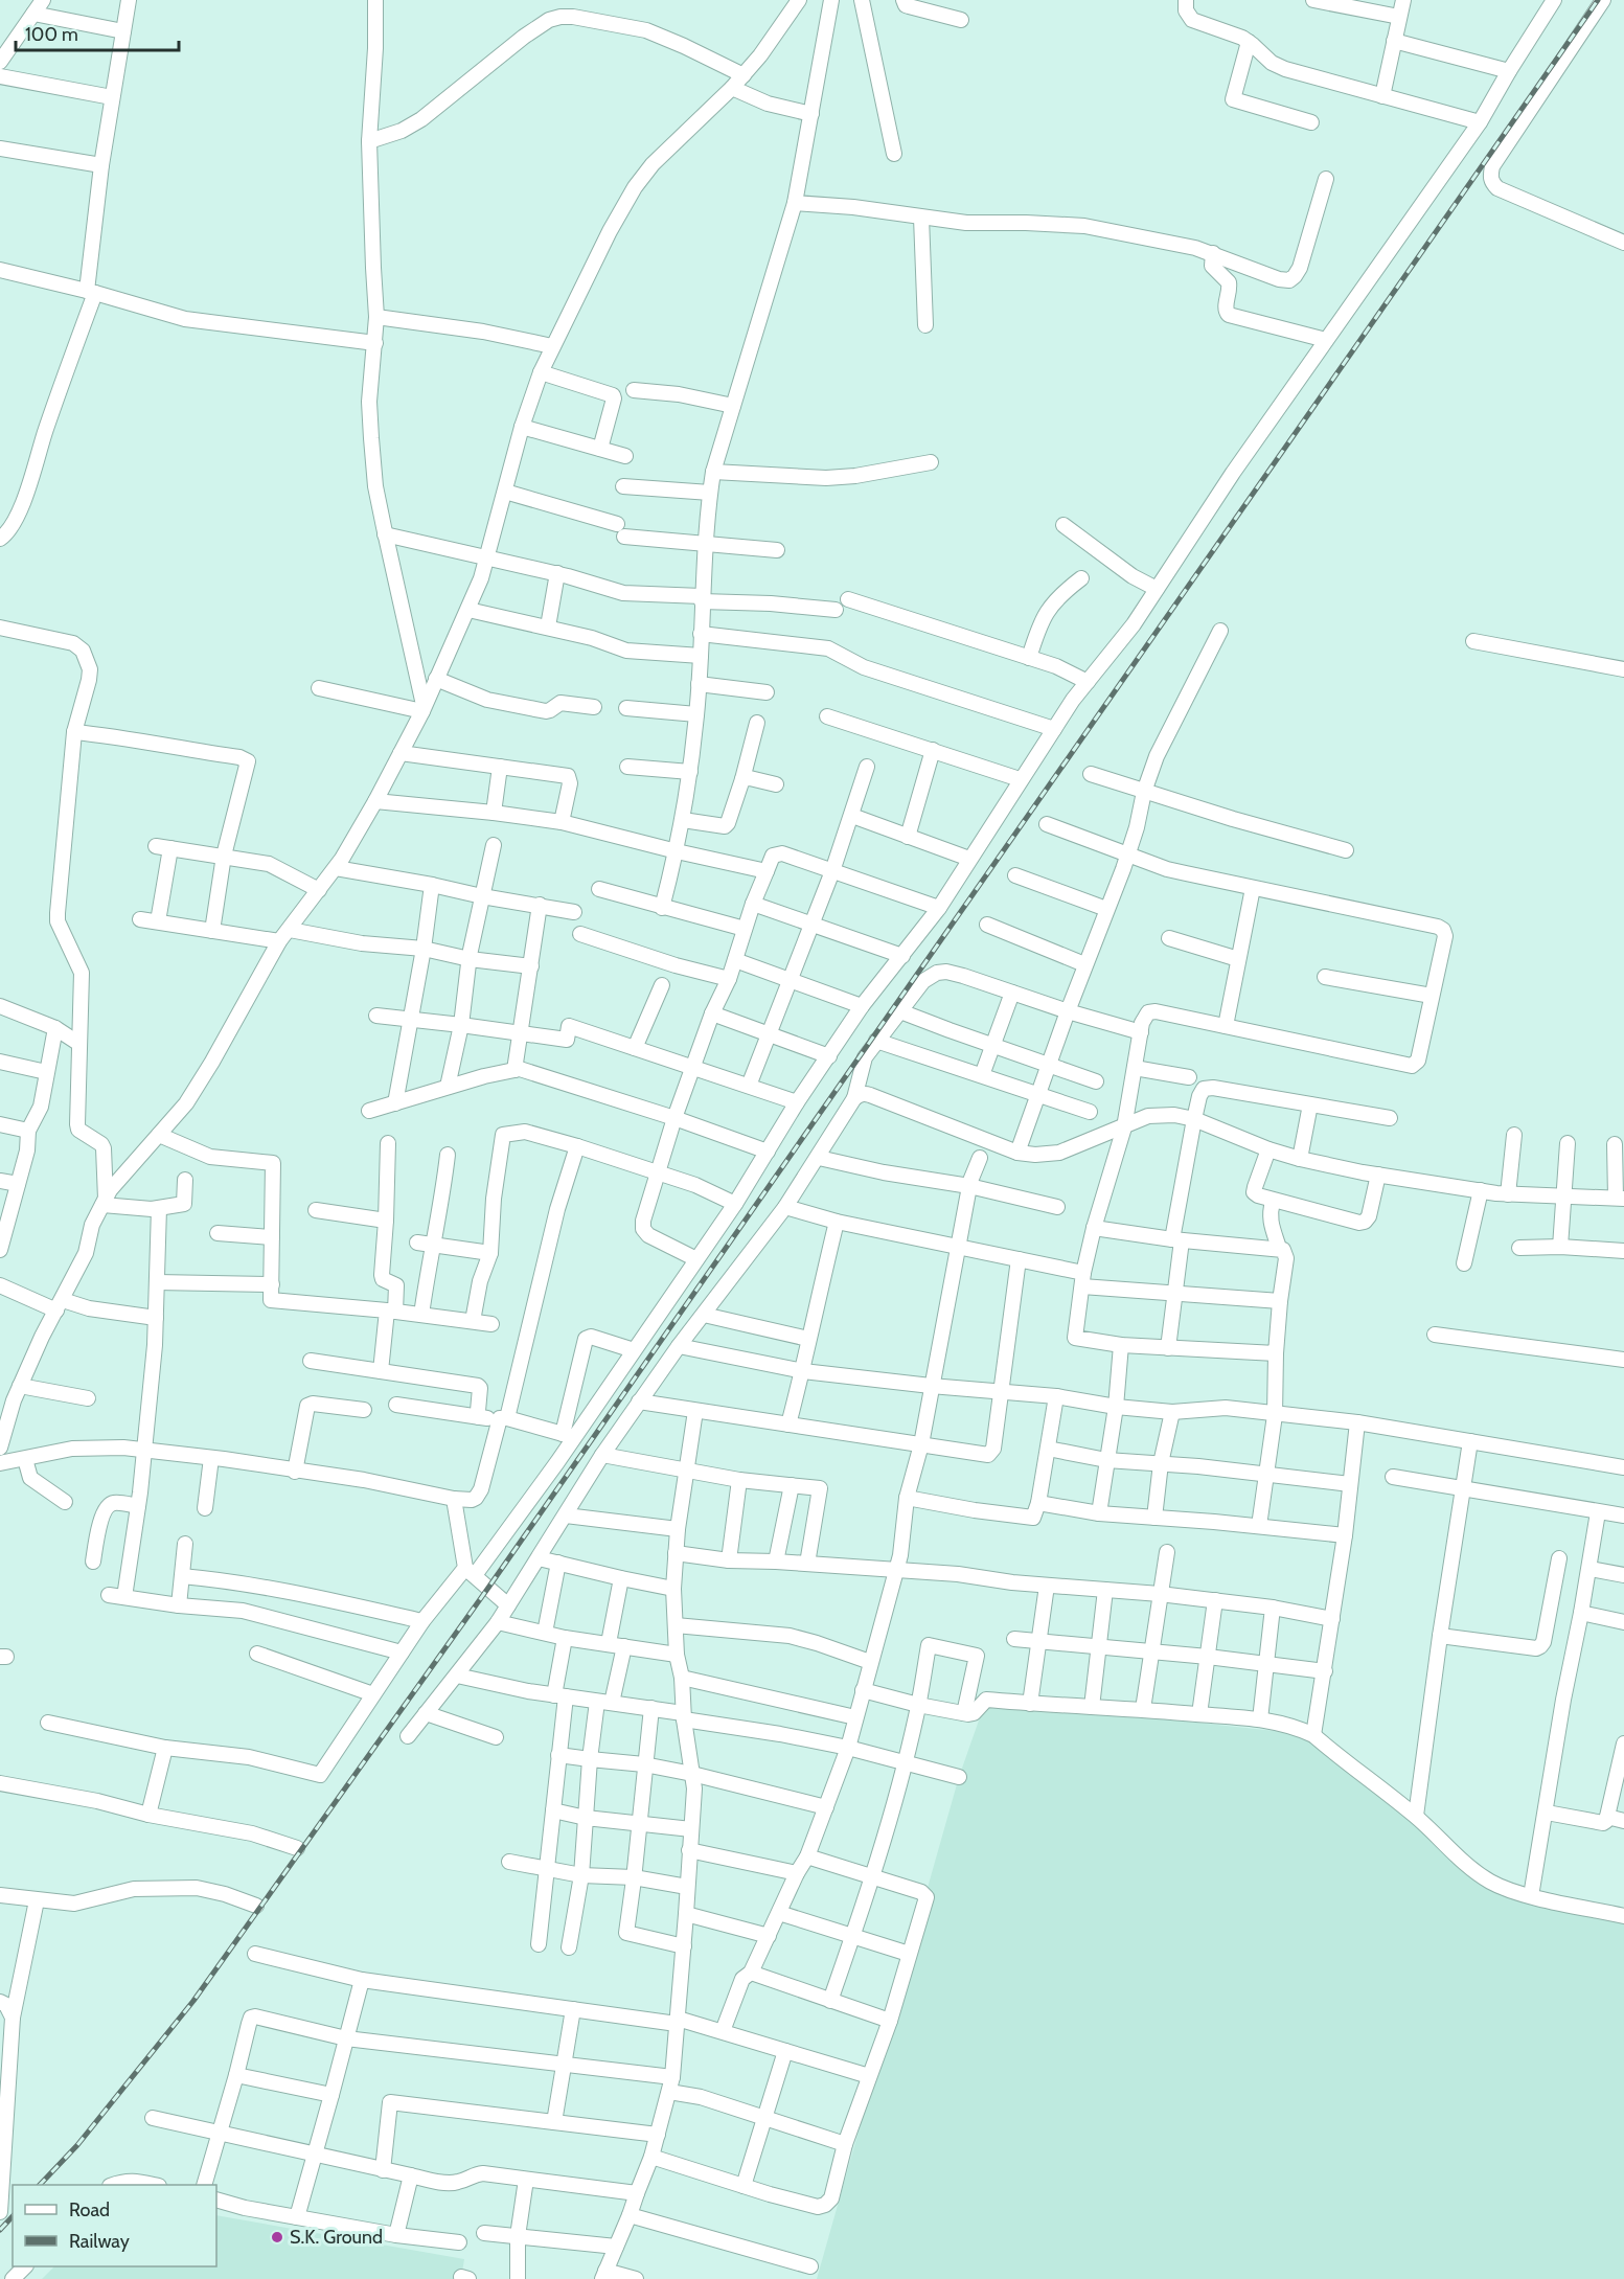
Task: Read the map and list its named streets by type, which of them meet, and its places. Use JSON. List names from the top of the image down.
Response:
{
  "places": ["S.K. Ground"],
  "legend": ["Road", "Railway"],
  "scale_bar": "100 m"
}
